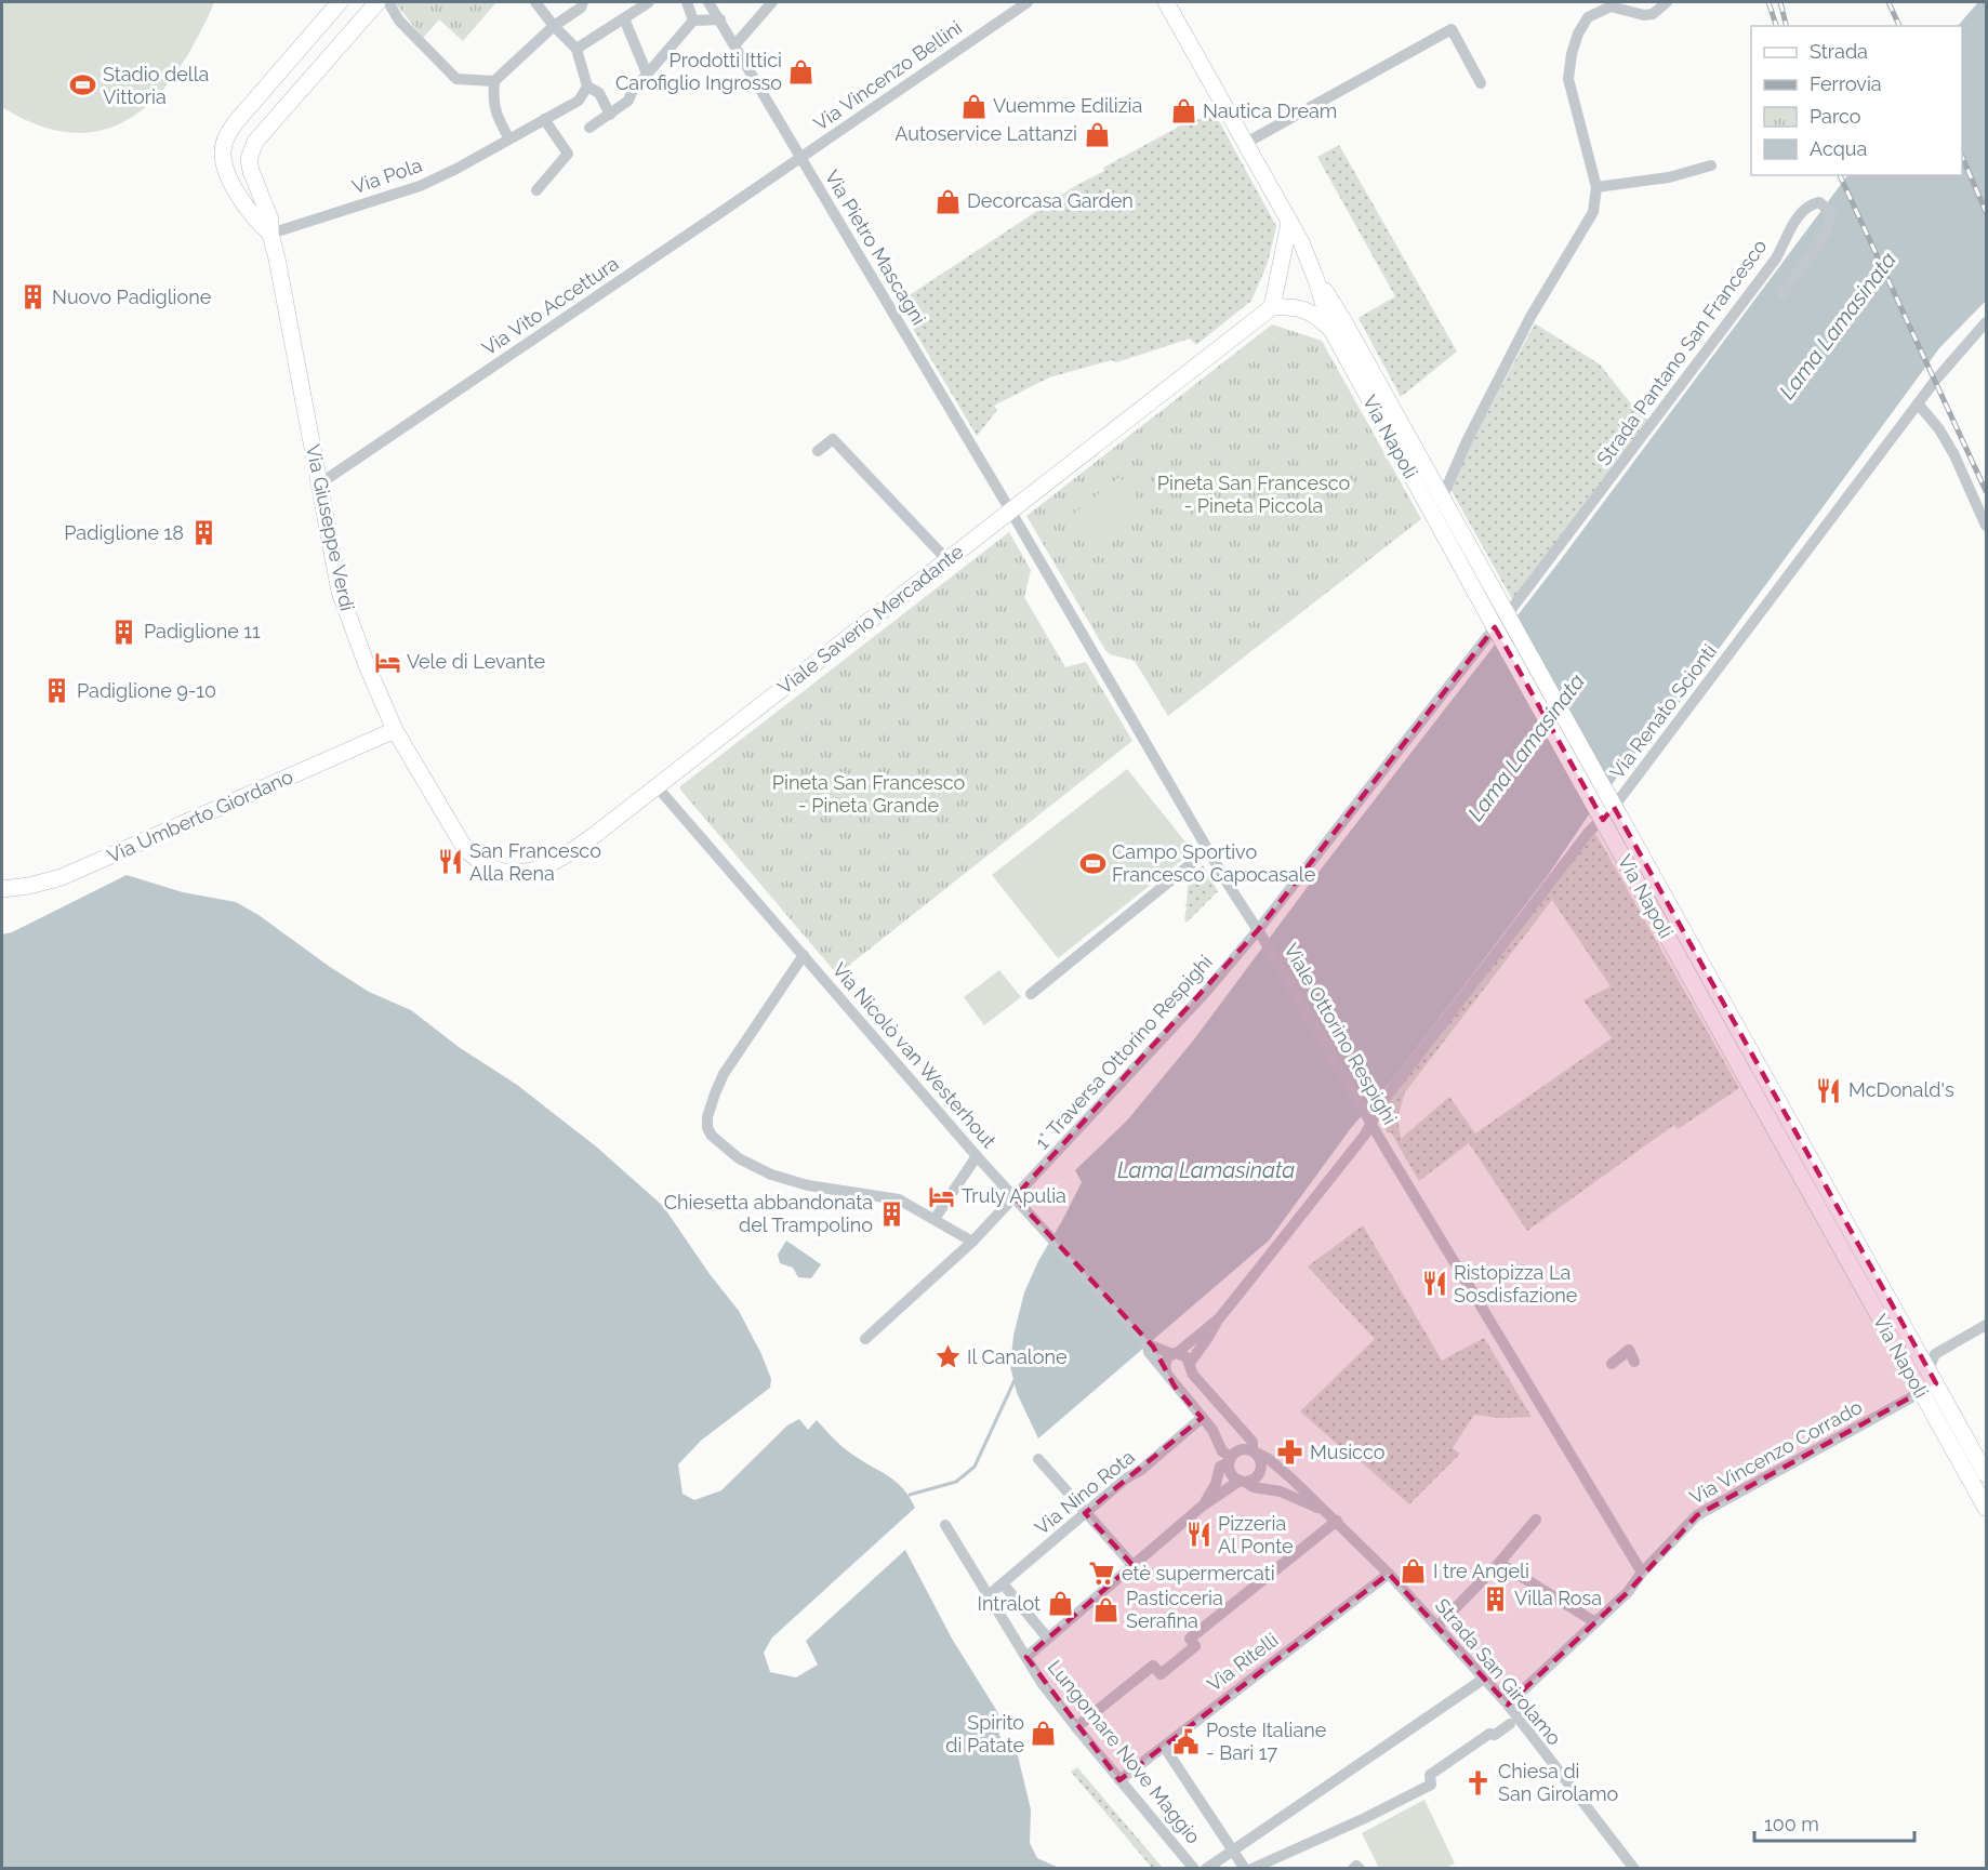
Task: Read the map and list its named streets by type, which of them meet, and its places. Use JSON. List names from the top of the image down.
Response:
{
  "streets": {
    "main road": [
      "Via Napoli",
      "Via Giuseppe Verdi",
      "Viale Saverio Mercadante",
      "Via Umberto Giordano"
    ],
    "street": [
      "Via Vincenzo Bellini",
      "Via Pola",
      "Via Pietro Mascagni",
      "Via Vito Accettura",
      "Strada Pantano San Francesco",
      "Via Renato Scionti",
      "Viale Ottorino Respighi",
      "1° Traversa Ottorino Respighi",
      "Via Nicolò van Westerhout",
      "Via Vincenzo Corrado",
      "Via Nino Rota",
      "Via Ritelli",
      "Strada San Girolamo",
      "Lungomare Nove Maggio"
    ]
  },
  "crossings": [
    ["Via Vincenzo Bellini", "Via Pietro Mascagni"],
    ["Via Vincenzo Bellini", "Via Vito Accettura"],
    ["Via Pola", "Via Giuseppe Verdi"],
    ["Via Pietro Mascagni", "Via Vito Accettura"],
    ["Via Pietro Mascagni", "Viale Saverio Mercadante"],
    ["Via Pietro Mascagni", "Viale Ottorino Respighi"],
    ["Via Vito Accettura", "Via Giuseppe Verdi"],
    ["Strada Pantano San Francesco", "Via Napoli"],
    ["Via Napoli", "Via Renato Scionti"],
    ["Via Napoli", "Via Vincenzo Corrado"],
    ["Via Giuseppe Verdi", "Viale Saverio Mercadante"],
    ["Via Giuseppe Verdi", "Via Umberto Giordano"],
    ["Viale Saverio Mercadante", "Viale Ottorino Respighi"],
    ["Viale Saverio Mercadante", "Via Nicolò van Westerhout"],
    ["Via Renato Scionti", "Viale Ottorino Respighi"],
    ["Viale Ottorino Respighi", "1° Traversa Ottorino Respighi"],
    ["Viale Ottorino Respighi", "Via Vincenzo Corrado"],
    ["1° Traversa Ottorino Respighi", "Via Nicolò van Westerhout"],
    ["Via Nicolò van Westerhout", "Via Nino Rota"],
    ["Via Nicolò van Westerhout", "Strada San Girolamo"],
    ["Via Vincenzo Corrado", "Strada San Girolamo"],
    ["Via Nino Rota", "Lungomare Nove Maggio"],
    ["Via Ritelli", "Strada San Girolamo"],
    ["Via Ritelli", "Lungomare Nove Maggio"]
  ],
  "water": ["Lama Lamasinata"],
  "parks": ["Pineta San Francesco - Pineta Piccola", "Pineta San Francesco - Pineta Grande"],
  "places": {
    "shop": [
      "Prodotti Ittici Carofiglio Ingrosso",
      "Vuemme Edilizia",
      "Nautica Dream",
      "Autoservice Lattanzi",
      "Decorcasa Garden",
      "I tre Angeli",
      "Intralot",
      "Pasticceria Serafina",
      "Spirito di Patate"
    ],
    "sports": ["Stadio della Vittoria", "Campo Sportivo Francesco Capocasale"],
    "building": [
      "Nuovo Padiglione",
      "Padiglione 18",
      "Padiglione 11",
      "Padiglione 9-10",
      "Chiesetta abbandonata del Trampolino",
      "Villa Rosa"
    ],
    "hotel": ["Vele di Levante", "Truly Apulia"],
    "restaurant": [
      "San Francesco Alla Rena",
      "McDonald's",
      "Ristopizza La Sosdisfazione",
      "Pizzeria Al Ponte"
    ],
    "place": ["Il Canalone"],
    "pharmacy": ["Musicco"],
    "supermarket": ["etè supermercati"],
    "public building": ["Poste Italiane - Bari 17"],
    "church": ["Chiesa di San Girolamo"]
  },
  "legend": [
    "Strada",
    "Ferrovia",
    "Parco",
    "Acqua"
  ],
  "scale_bar": "100 m"
}
